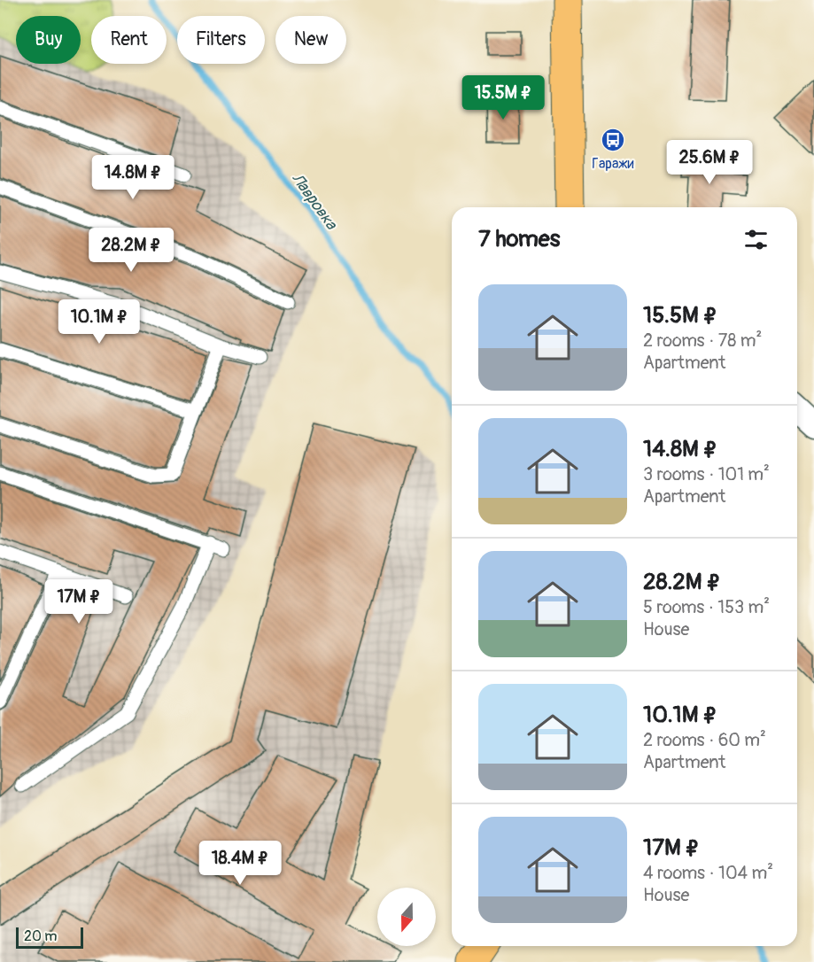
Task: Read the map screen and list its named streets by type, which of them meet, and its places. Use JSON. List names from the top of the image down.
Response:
{
  "water": ["Лавровка"],
  "places": {
    "bus stop": ["Гаражи"]
  },
  "scale_bar": "20 m",
  "north": "bottom",
  "page": {
    "chip": [
      "Buy",
      "Rent",
      "Filters",
      "New"
    ],
    "price": [
      "15.5M ₽",
      "25.6M ₽",
      "14.8M ₽",
      "28.2M ₽",
      "10.1M ₽",
      "17M ₽",
      "18.4M ₽"
    ],
    "heading": "7 homes",
    "list": [
      {
        "name": "15.5M ₽",
        "note": "2 rooms · 78 m² · Apartment"
      },
      {
        "name": "14.8M ₽",
        "note": "3 rooms · 101 m² · Apartment"
      },
      {
        "name": "28.2M ₽",
        "note": "5 rooms · 153 m² · House"
      },
      {
        "name": "10.1M ₽",
        "note": "2 rooms · 60 m² · Apartment"
      },
      {
        "name": "17M ₽",
        "note": "4 rooms · 104 m² · House"
      }
    ],
    "scale": "20 m"
  }
}
